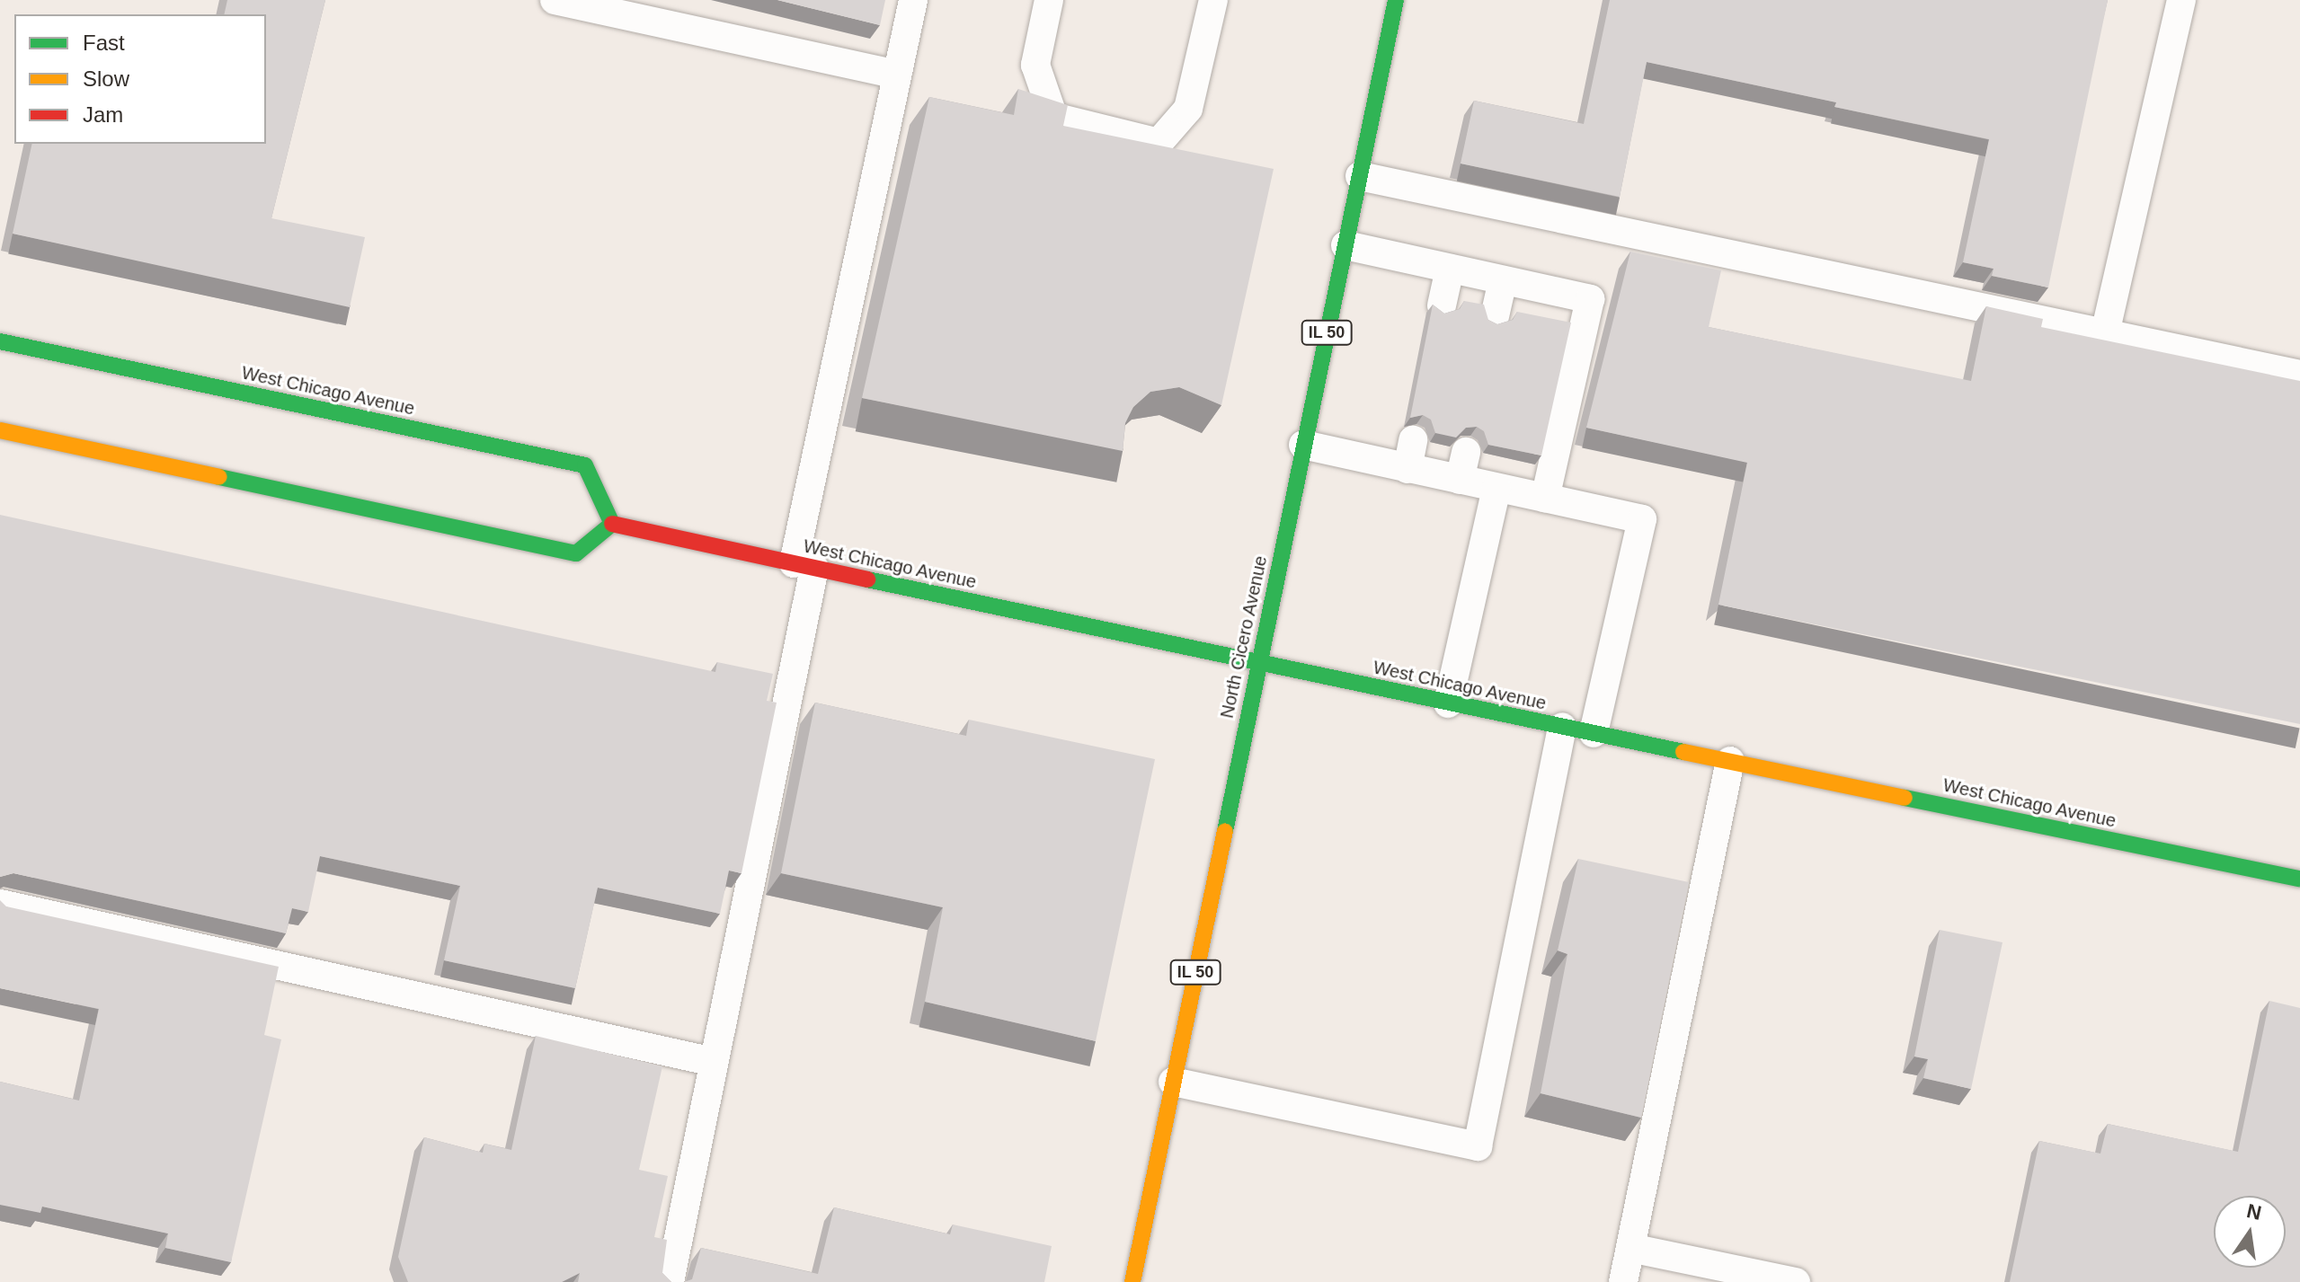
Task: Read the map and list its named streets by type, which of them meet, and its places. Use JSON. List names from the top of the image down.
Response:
{
  "streets": {
    "main road": ["IL 50", "West Chicago Avenue", "North Cicero Avenue"]
  },
  "crossings": [
    ["West Chicago Avenue", "North Cicero Avenue"]
  ],
  "legend": ["Fast", "Slow", "Jam"],
  "north": "top"
}
